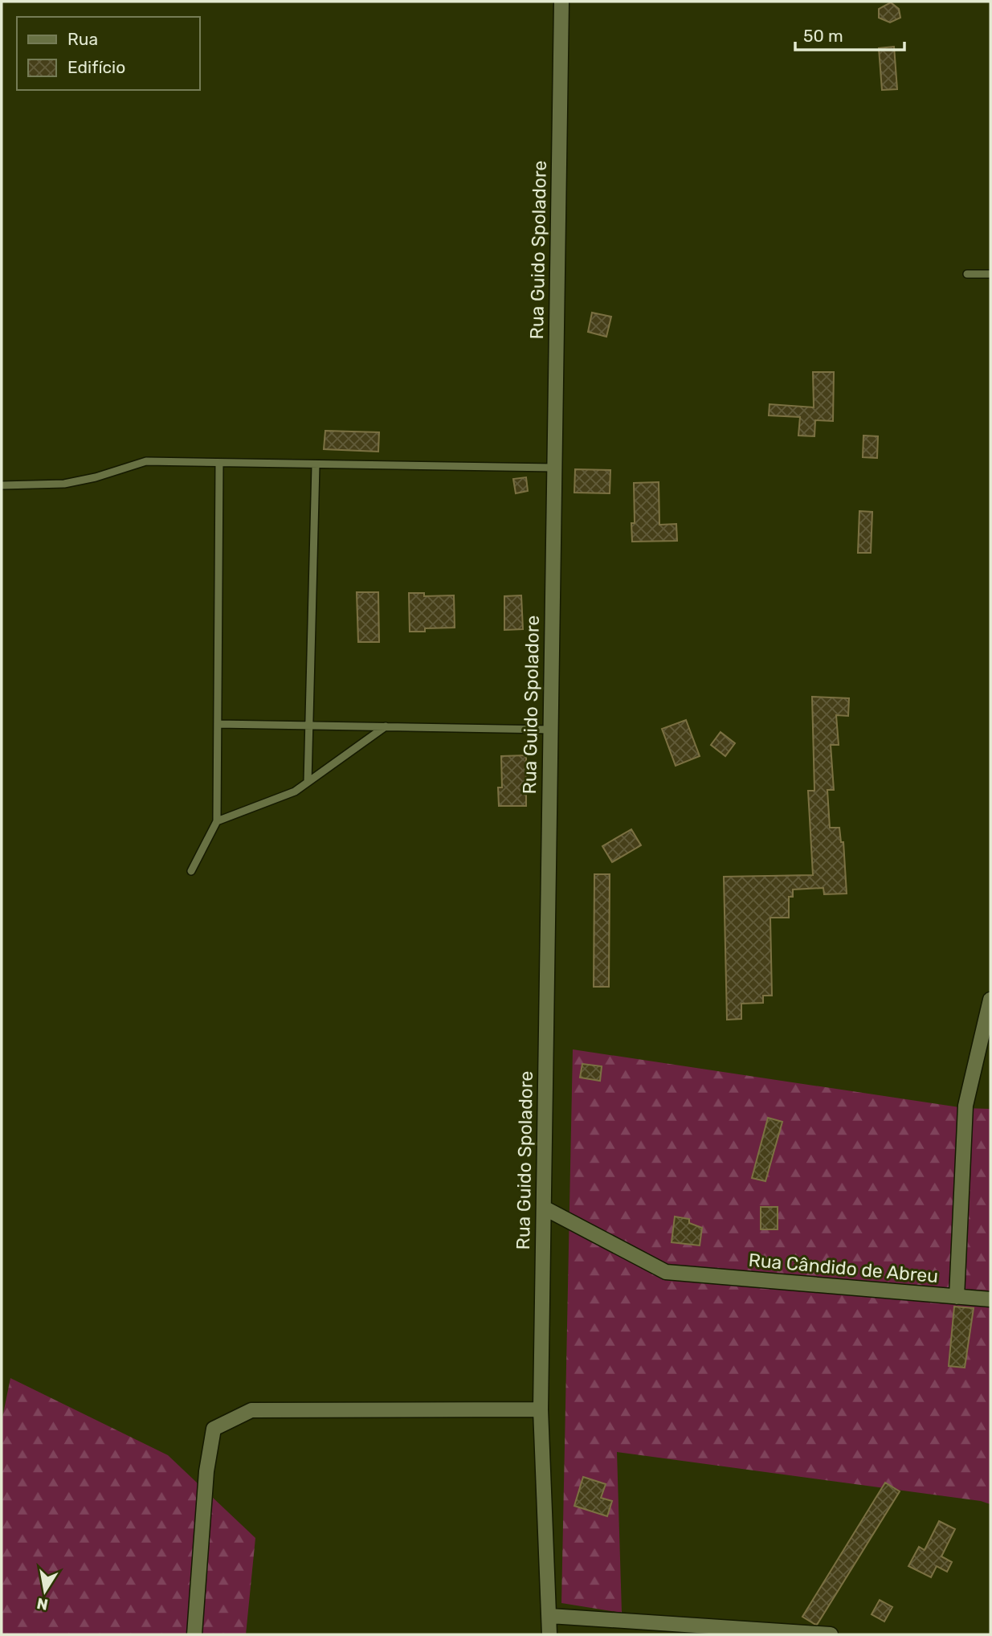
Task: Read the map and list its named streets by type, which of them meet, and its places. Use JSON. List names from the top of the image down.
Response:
{
  "streets": {
    "street": ["Rua Guido Spoladore", "Rua Cândido de Abreu"]
  },
  "crossings": [
    ["Rua Guido Spoladore", "Rua Cândido de Abreu"]
  ],
  "legend": ["Rua", "Edifício"],
  "scale_bar": "50 m",
  "north": "bottom"
}
